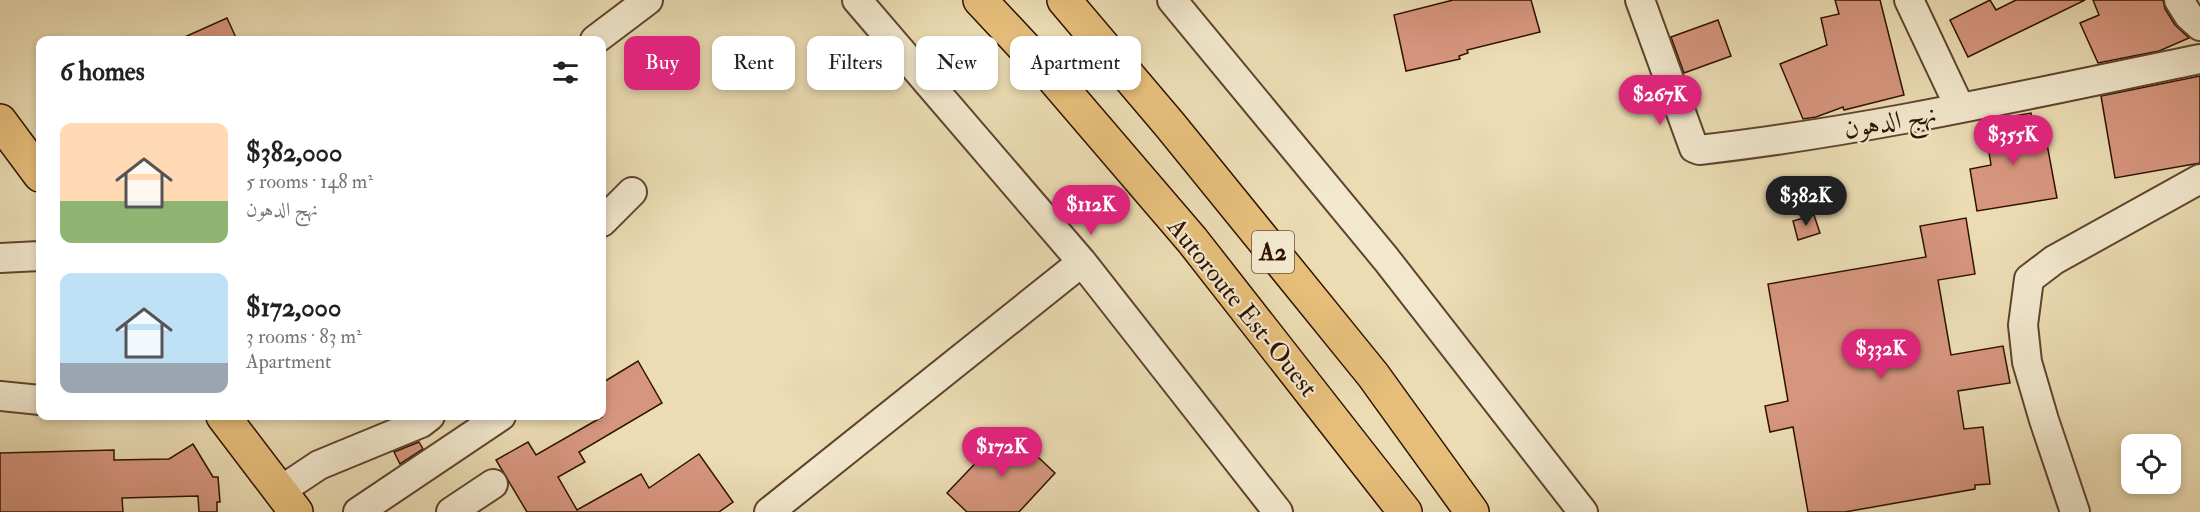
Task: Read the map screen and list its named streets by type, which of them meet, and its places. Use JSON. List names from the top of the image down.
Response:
{
  "streets": {
    "main road": ["A2", "Autoroute Est-Ouest"],
    "street": ["نهج الدهون"]
  },
  "page": {
    "chip": [
      "Buy",
      "Rent",
      "Filters",
      "New",
      "Apartment"
    ],
    "heading": "6 homes",
    "price": [
      "$267K",
      "$355K",
      "$382K",
      "$112K",
      "$332K",
      "$172K"
    ],
    "list": [
      {
        "name": "$382,000",
        "note": "5 rooms · 148 m² · نهج الدهون"
      },
      {
        "name": "$172,000",
        "note": "3 rooms · 83 m² · Apartment"
      }
    ]
  }
}
